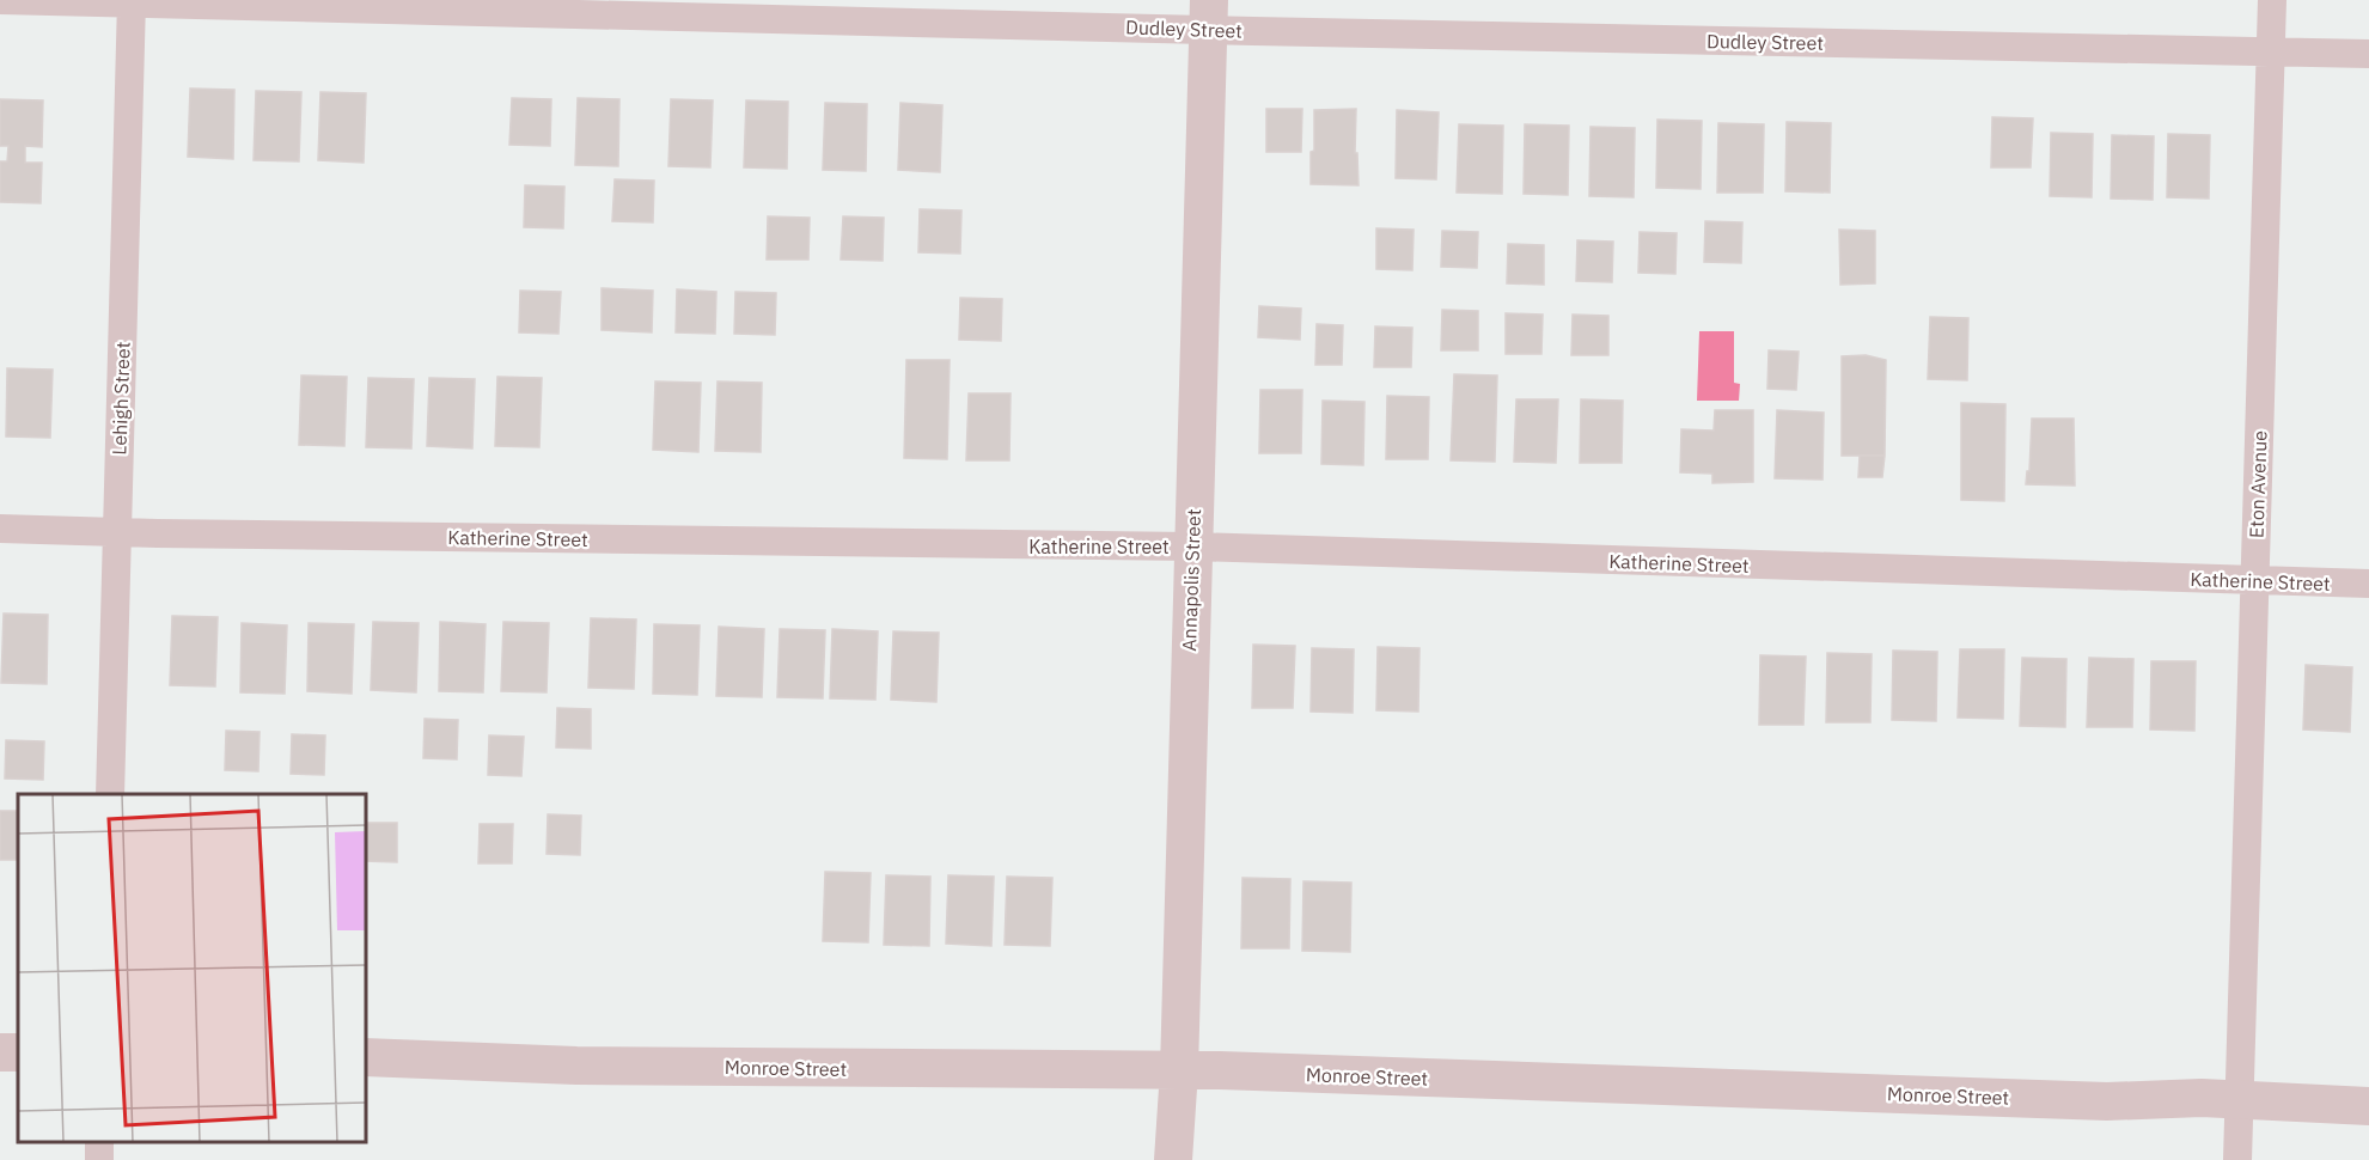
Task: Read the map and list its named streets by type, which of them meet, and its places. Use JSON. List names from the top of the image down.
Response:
{
  "streets": {
    "street": [
      "Dudley Street",
      "Lehigh Street",
      "Eton Avenue",
      "Katherine Street",
      "Annapolis Street",
      "Monroe Street"
    ]
  },
  "crossings": [
    ["Dudley Street", "Lehigh Street"],
    ["Dudley Street", "Eton Avenue"],
    ["Dudley Street", "Annapolis Street"],
    ["Lehigh Street", "Katherine Street"],
    ["Eton Avenue", "Katherine Street"],
    ["Eton Avenue", "Monroe Street"],
    ["Katherine Street", "Annapolis Street"],
    ["Annapolis Street", "Monroe Street"]
  ]
}
